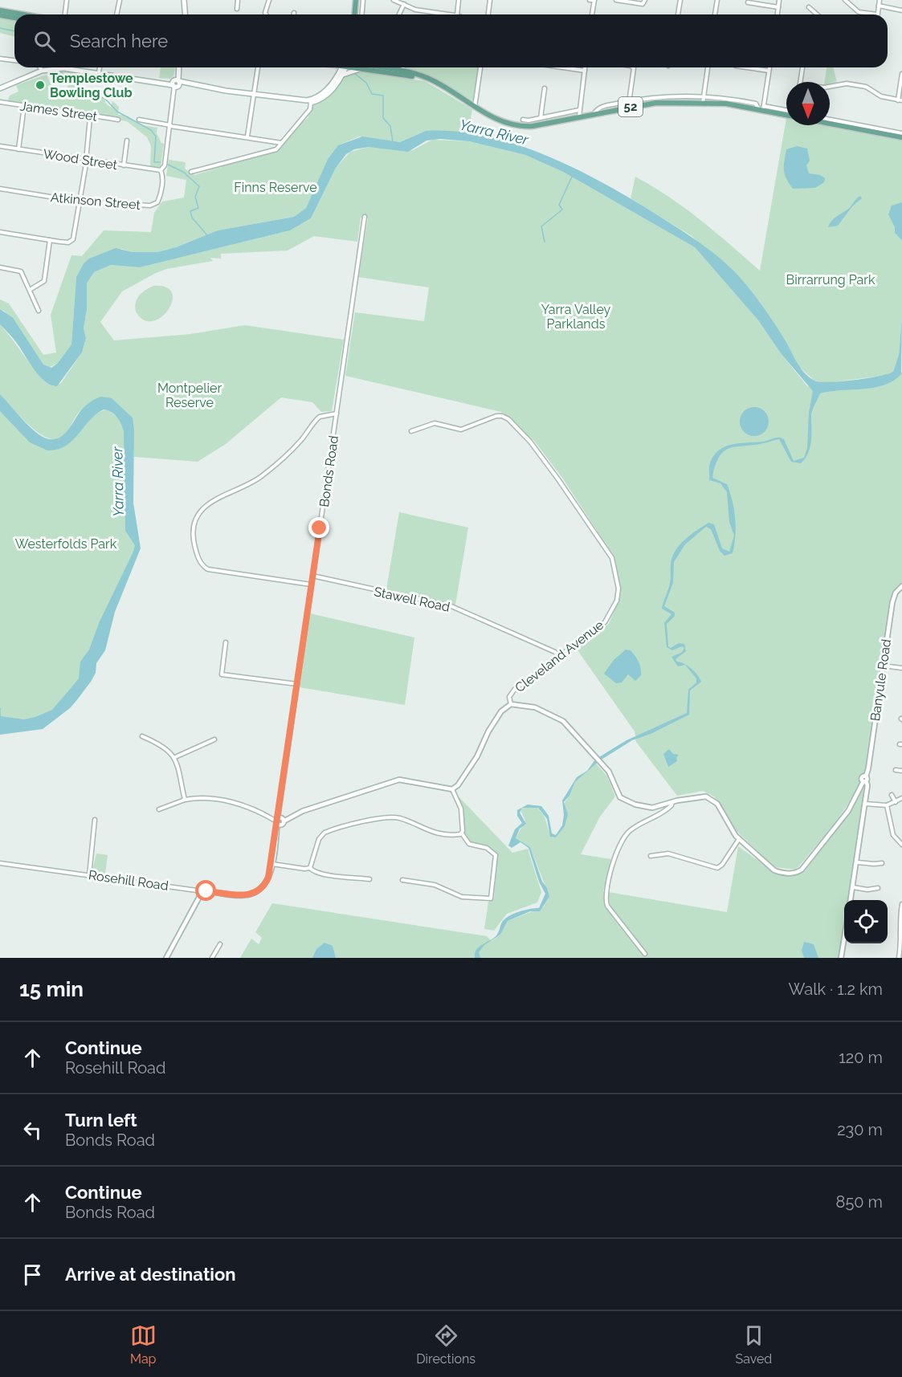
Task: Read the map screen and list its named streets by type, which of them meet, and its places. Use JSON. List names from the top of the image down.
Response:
{
  "streets": {
    "main road": ["52"],
    "street": [
      "James Street",
      "Wood Street",
      "Atkinson Street",
      "Bonds Road",
      "Stawell Road",
      "Cleveland Avenue",
      "Banyule Road",
      "Rosehill Road"
    ]
  },
  "crossings": [
    ["Wood Street", "Atkinson Street"],
    ["Bonds Road", "Stawell Road"],
    ["Bonds Road", "Rosehill Road"],
    ["Stawell Road", "Cleveland Avenue"],
    ["Cleveland Avenue", "Banyule Road"]
  ],
  "water": ["Yarra River"],
  "parks": [
    "Finns Reserve",
    "Birrarrung Park",
    "Yarra Valley Parklands",
    "Montpelier Reserve",
    "Westerfolds Park"
  ],
  "places": ["Templestowe Bowling Club"],
  "north": "bottom",
  "page": {
    "search": "Search here",
    "heading": ["15 min", "Walk · 1.2 km"],
    "list": [
      ["Continue", "Rosehill Road", "120 m"],
      ["Turn left", "Bonds Road", "230 m"],
      ["Continue", "Bonds Road", "850 m"],
      "Arrive at destination"
    ],
    "nav": ["Map", "Directions", "Saved"]
  }
}
